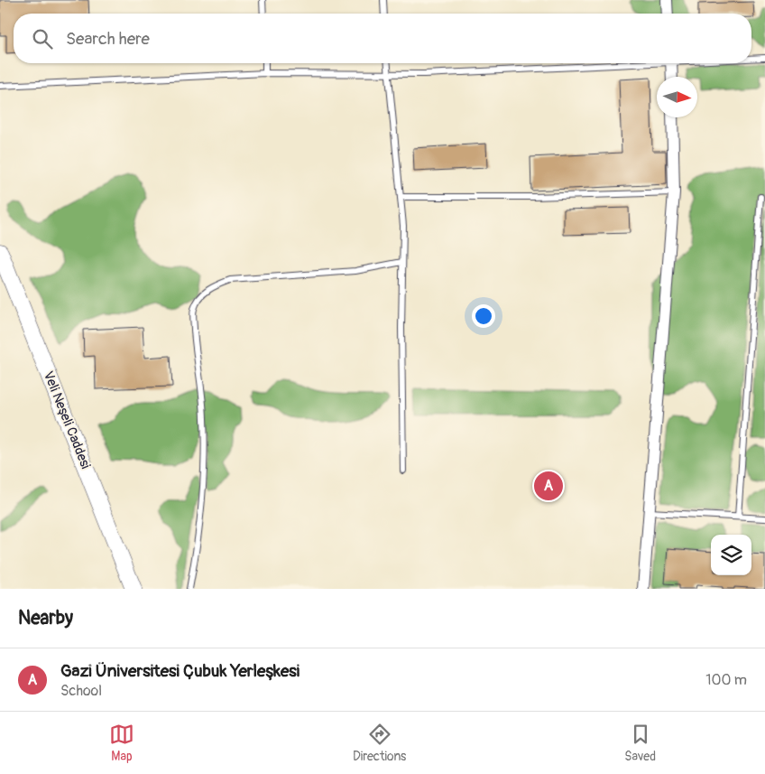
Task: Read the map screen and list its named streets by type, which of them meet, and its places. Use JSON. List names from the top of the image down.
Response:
{
  "streets": {
    "street": ["Veli Neşeli Caddesi"]
  },
  "north": "right",
  "page": {
    "search": "Search here",
    "pins": "A",
    "heading": "Nearby",
    "list": [
      {
        "mark": "A",
        "name": "Gazi Üniversitesi Çubuk Yerleşkesi",
        "note": "School",
        "value": "100 m"
      }
    ],
    "nav": ["Map", "Directions", "Saved"]
  }
}
